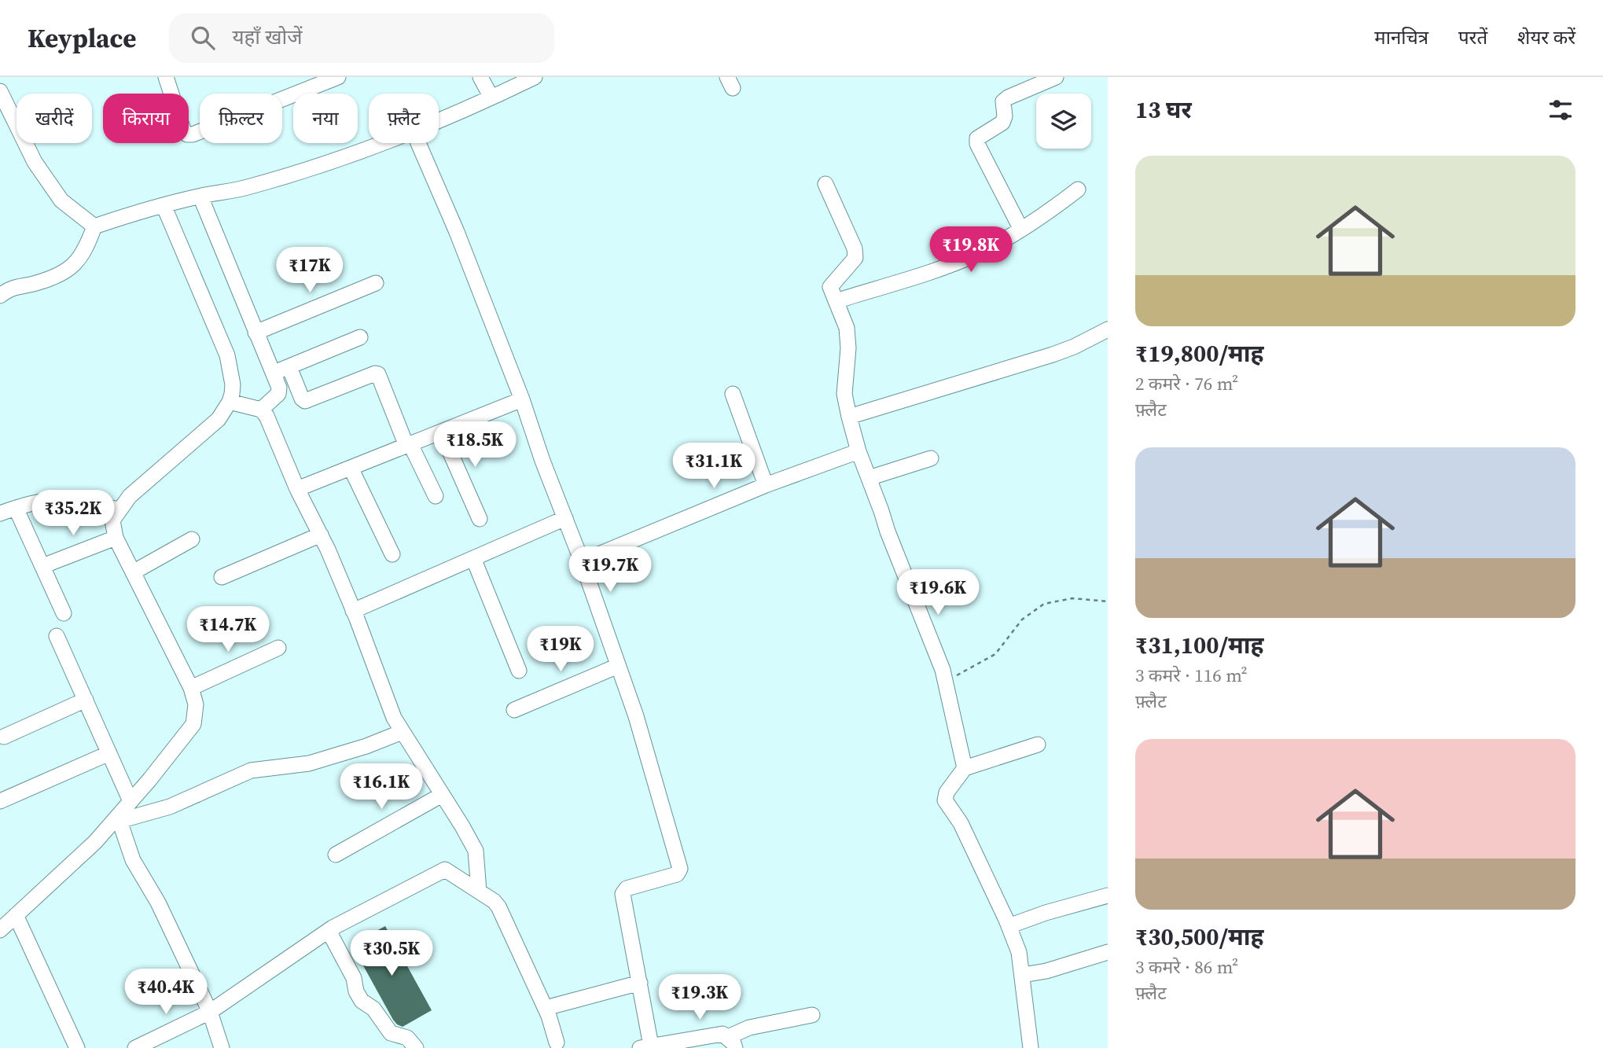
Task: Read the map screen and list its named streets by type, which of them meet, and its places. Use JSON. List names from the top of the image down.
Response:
{
  "page": {
    "header": "Keyplace",
    "search": "यहाँ खोजें",
    "nav": ["मानचित्र", "परतें", "शेयर करें"],
    "heading": "13 घर",
    "chip": [
      "खरीदें",
      "किराया",
      "फ़िल्टर",
      "नया",
      "फ़्लैट"
    ],
    "list": [
      {
        "name": "₹19,800/माह",
        "note": "2 कमरे · 76 m² · फ़्लैट"
      },
      {
        "name": "₹31,100/माह",
        "note": "3 कमरे · 116 m² · फ़्लैट"
      },
      {
        "name": "₹30,500/माह",
        "note": "3 कमरे · 86 m² · फ़्लैट"
      }
    ],
    "price": [
      "₹19.8K",
      "₹17K",
      "₹18.5K",
      "₹31.1K",
      "₹35.2K",
      "₹19.7K",
      "₹19.6K",
      "₹14.7K",
      "₹19K",
      "₹16.1K",
      "₹30.5K",
      "₹40.4K",
      "₹19.3K"
    ]
  }
}
